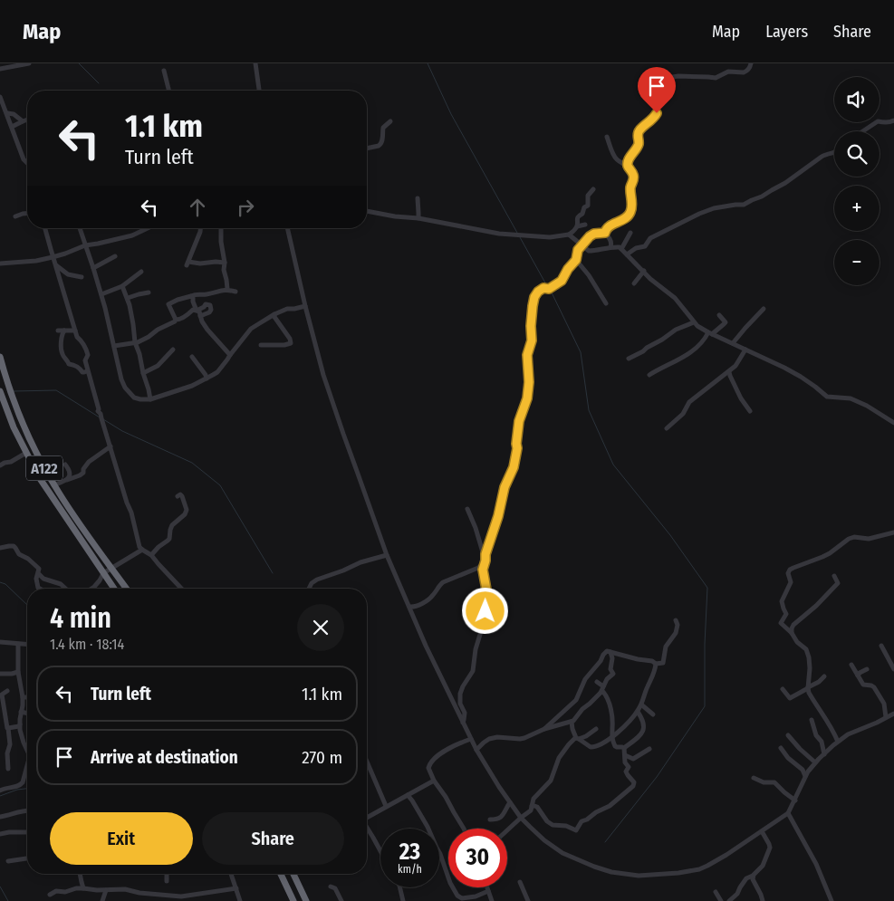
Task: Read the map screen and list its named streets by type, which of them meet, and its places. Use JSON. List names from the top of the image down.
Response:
{
  "streets": {
    "highway": ["A122"]
  },
  "page": {
    "header": "Map",
    "nav": ["Map", "Layers", "Share"],
    "map_buttons": ["+", "−"],
    "turn": ["1.1 km", "Turn left"],
    "heading": ["4 min", "1.4 km · 18:14"],
    "list": [
      {
        "name": "Turn left",
        "value": "1.1 km"
      },
      {
        "name": "Arrive at destination",
        "value": "270 m"
      }
    ],
    "buttons": ["Exit", "Share"],
    "speed": "23 km/h",
    "limit": "30"
  }
}
